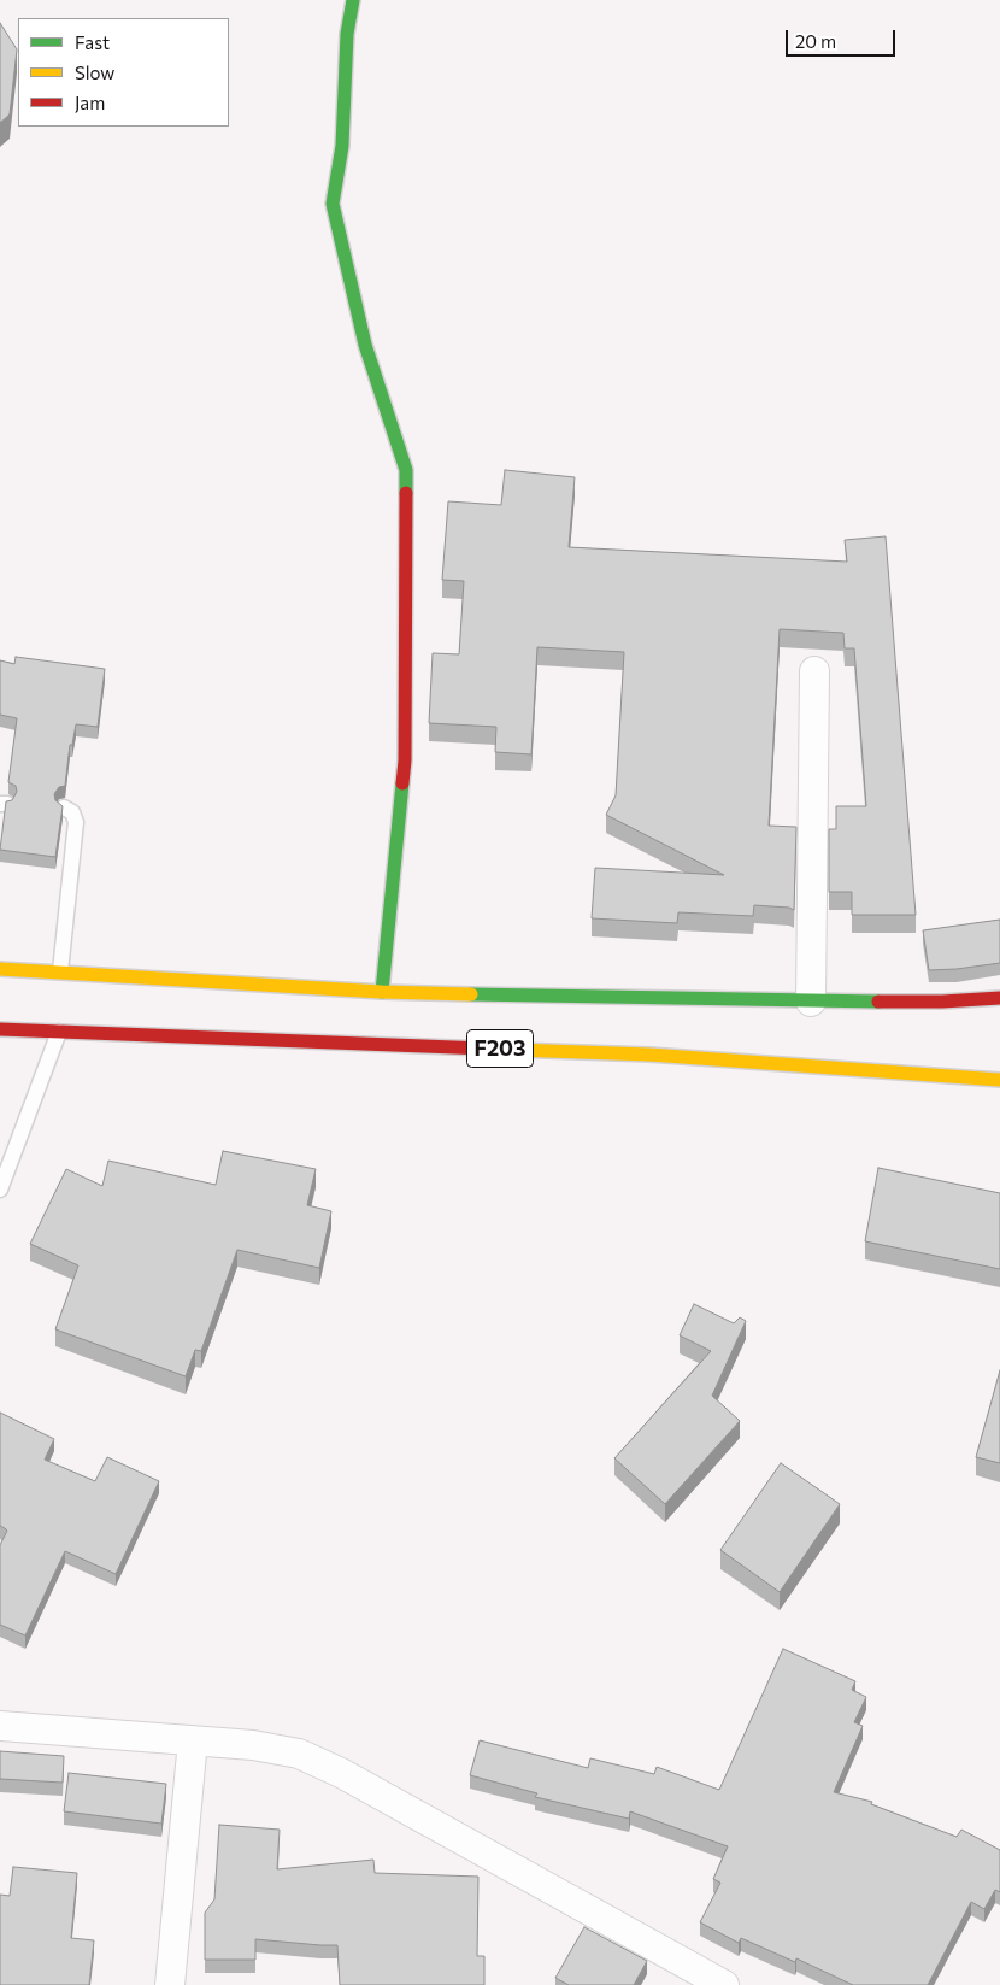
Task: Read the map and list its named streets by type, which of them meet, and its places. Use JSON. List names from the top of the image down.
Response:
{
  "streets": {
    "main road": ["F203"]
  },
  "legend": ["Fast", "Slow", "Jam"],
  "scale_bar": "20 m"
}
